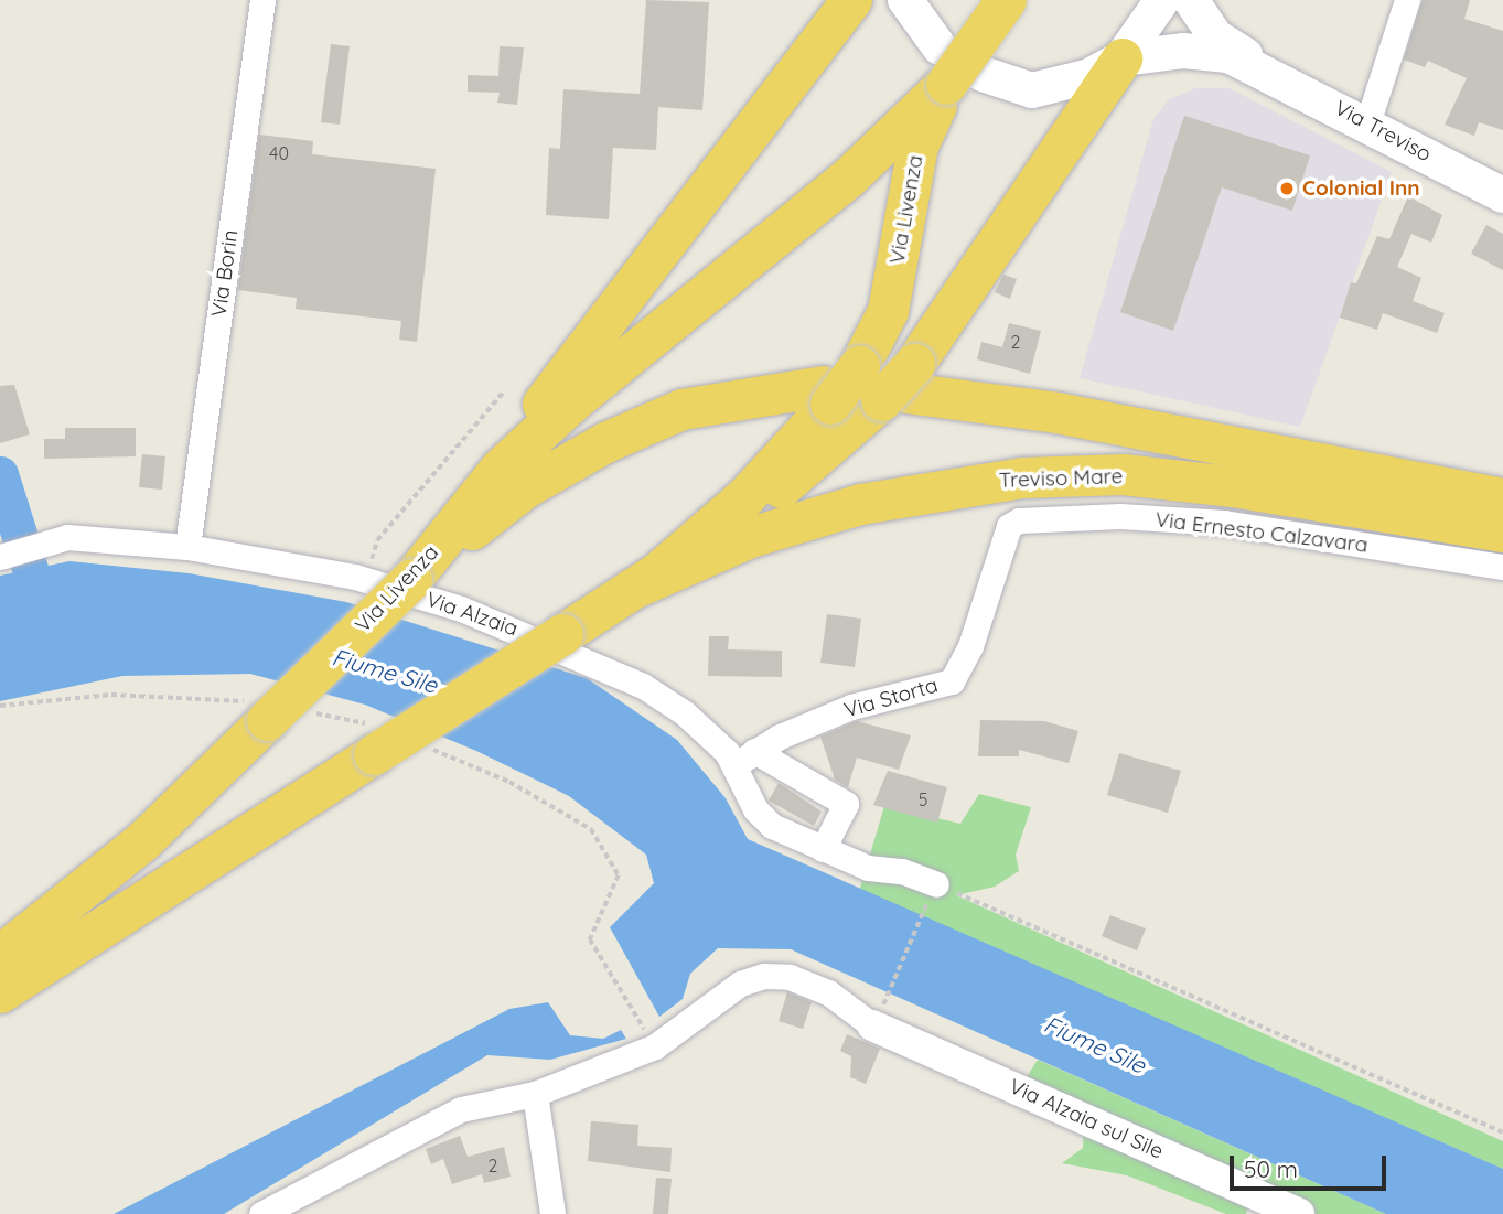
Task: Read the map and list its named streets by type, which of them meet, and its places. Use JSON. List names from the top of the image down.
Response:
{
  "streets": {
    "highway": ["Via Livenza", "Treviso Mare"],
    "main road": ["Via Treviso"],
    "street": [
      "Via Borin",
      "Via Ernesto Calzavara",
      "Via Alzaia",
      "Via Storta",
      "Via Alzaia sul Sile"
    ]
  },
  "crossings": [
    ["Via Livenza", "Treviso Mare"],
    ["Via Borin", "Via Alzaia"],
    ["Via Ernesto Calzavara", "Via Storta"],
    ["Via Alzaia", "Via Storta"]
  ],
  "water": ["Fiume Sile"],
  "places": ["Colonial Inn"],
  "house_numbers": [
    "40",
    "2",
    "5",
    "2"
  ],
  "scale_bar": "50 m"
}
